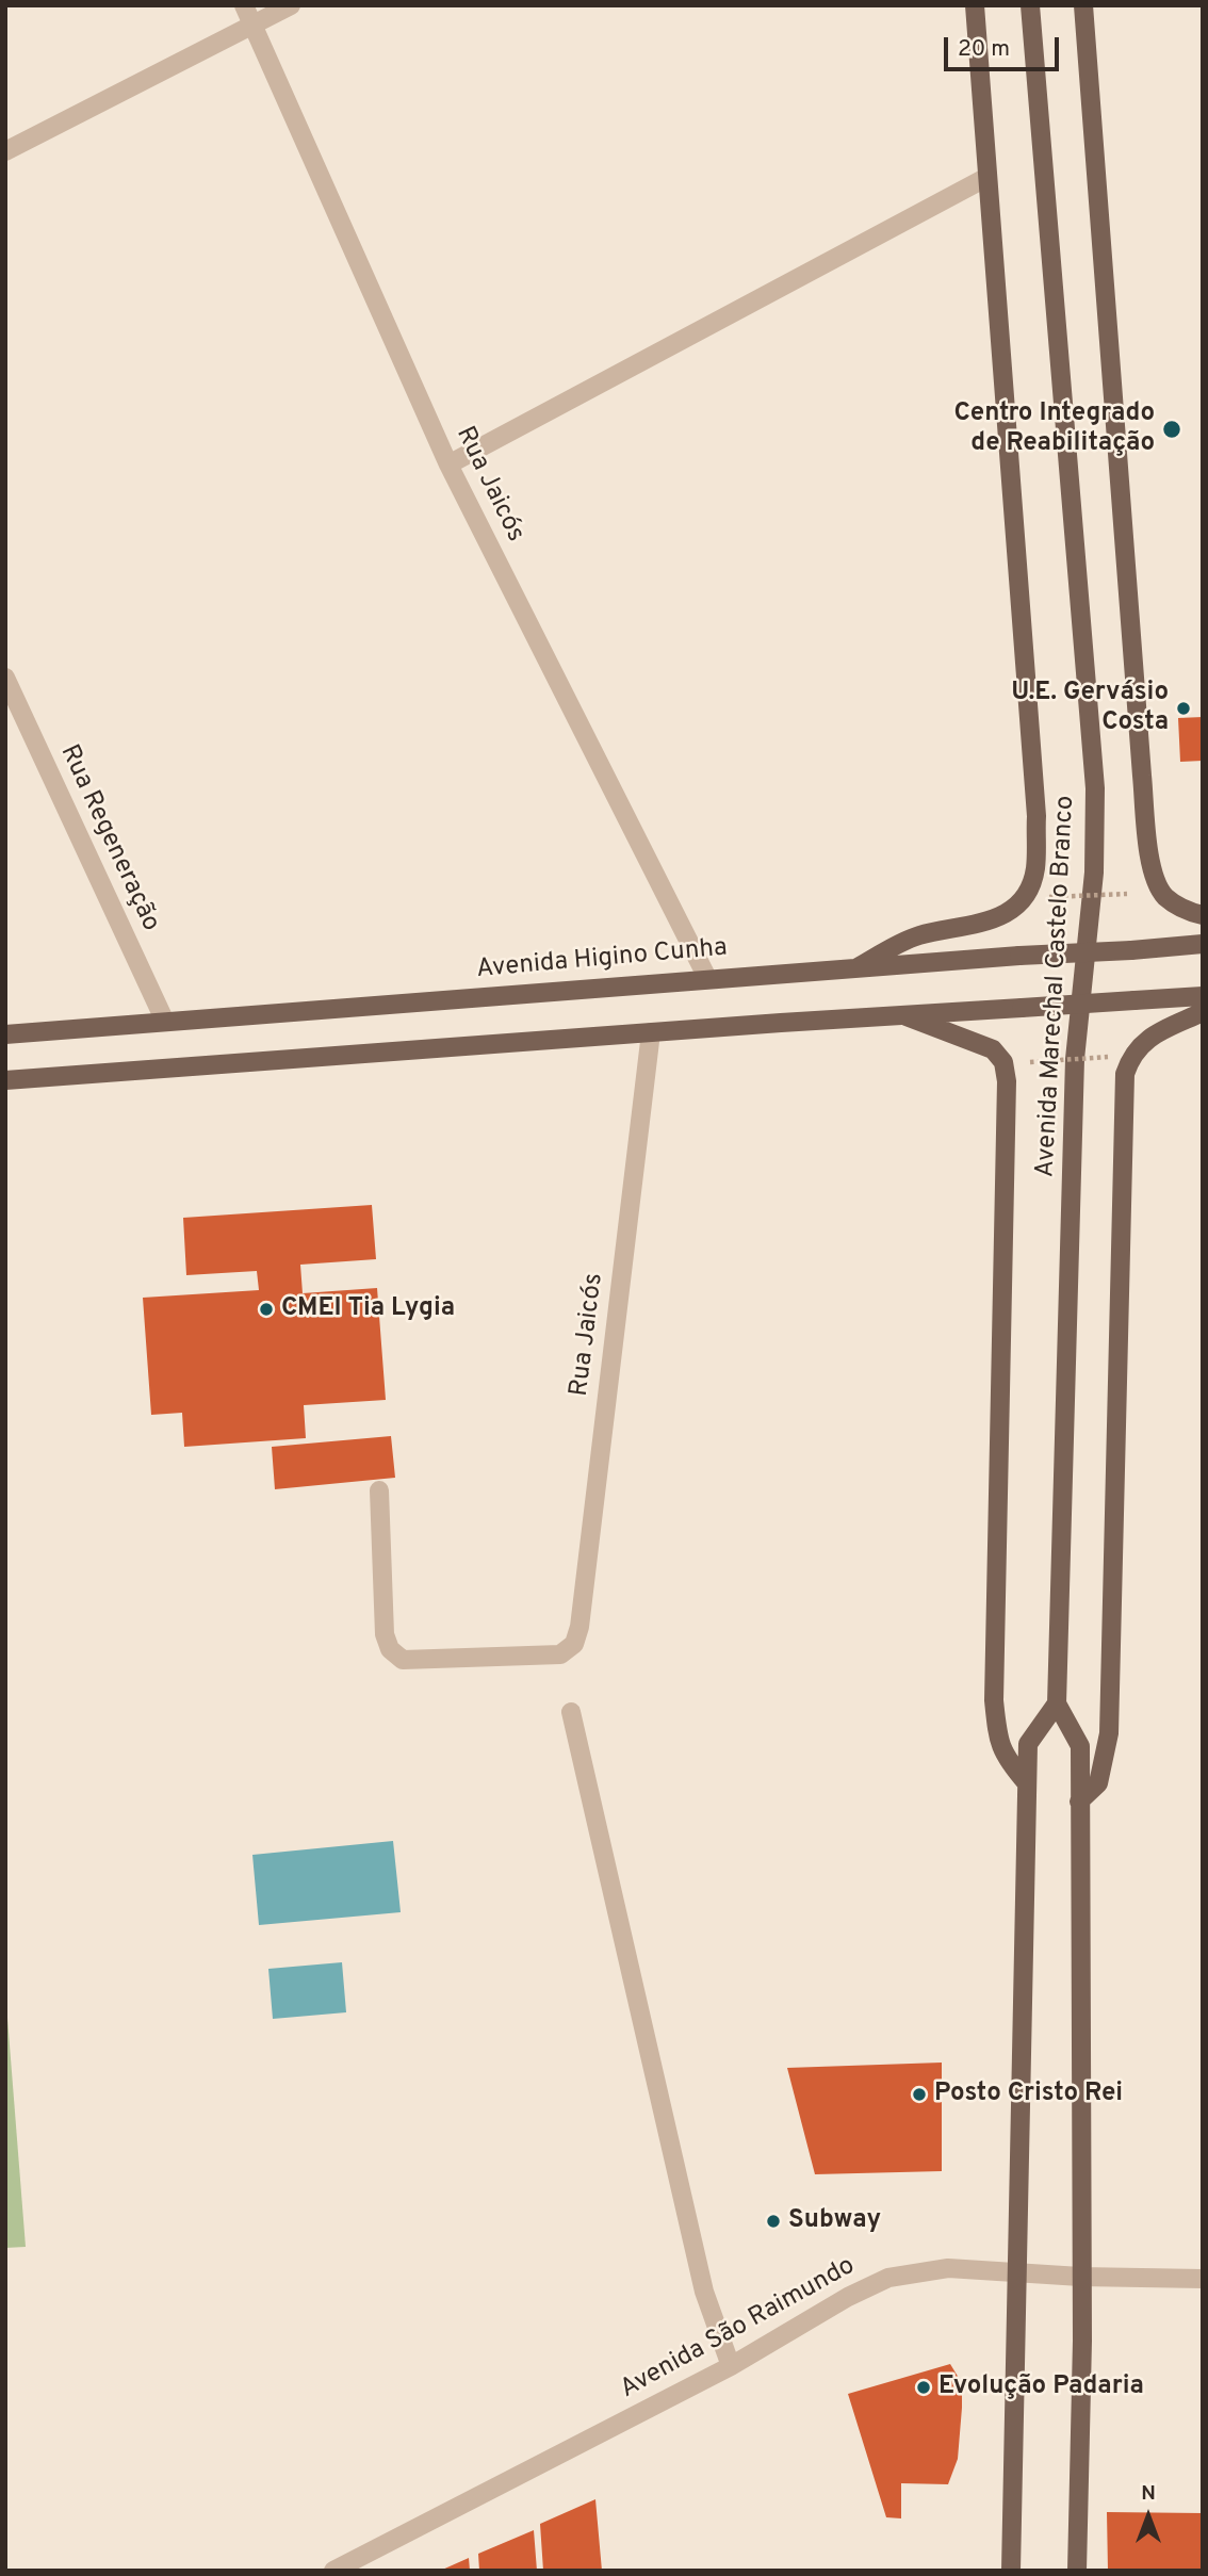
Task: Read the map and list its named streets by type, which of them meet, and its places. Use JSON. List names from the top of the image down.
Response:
{
  "streets": {
    "main road": ["Avenida Higino Cunha", "Avenida Marechal Castelo Branco"],
    "street": ["Rua Jaicós", "Rua Regeneração", "Avenida São Raimundo"]
  },
  "crossings": [
    ["Rua Jaicós", "Avenida Higino Cunha"],
    ["Rua Regeneração", "Avenida Higino Cunha"]
  ],
  "places": [
    "Centro Integrado de Reabilitação",
    "U.E. Gervásio Costa",
    "CMEI Tia Lygia",
    "Posto Cristo Rei",
    "Subway",
    "Evolução Padaria"
  ],
  "scale_bar": "20 m",
  "north": "top"
}
